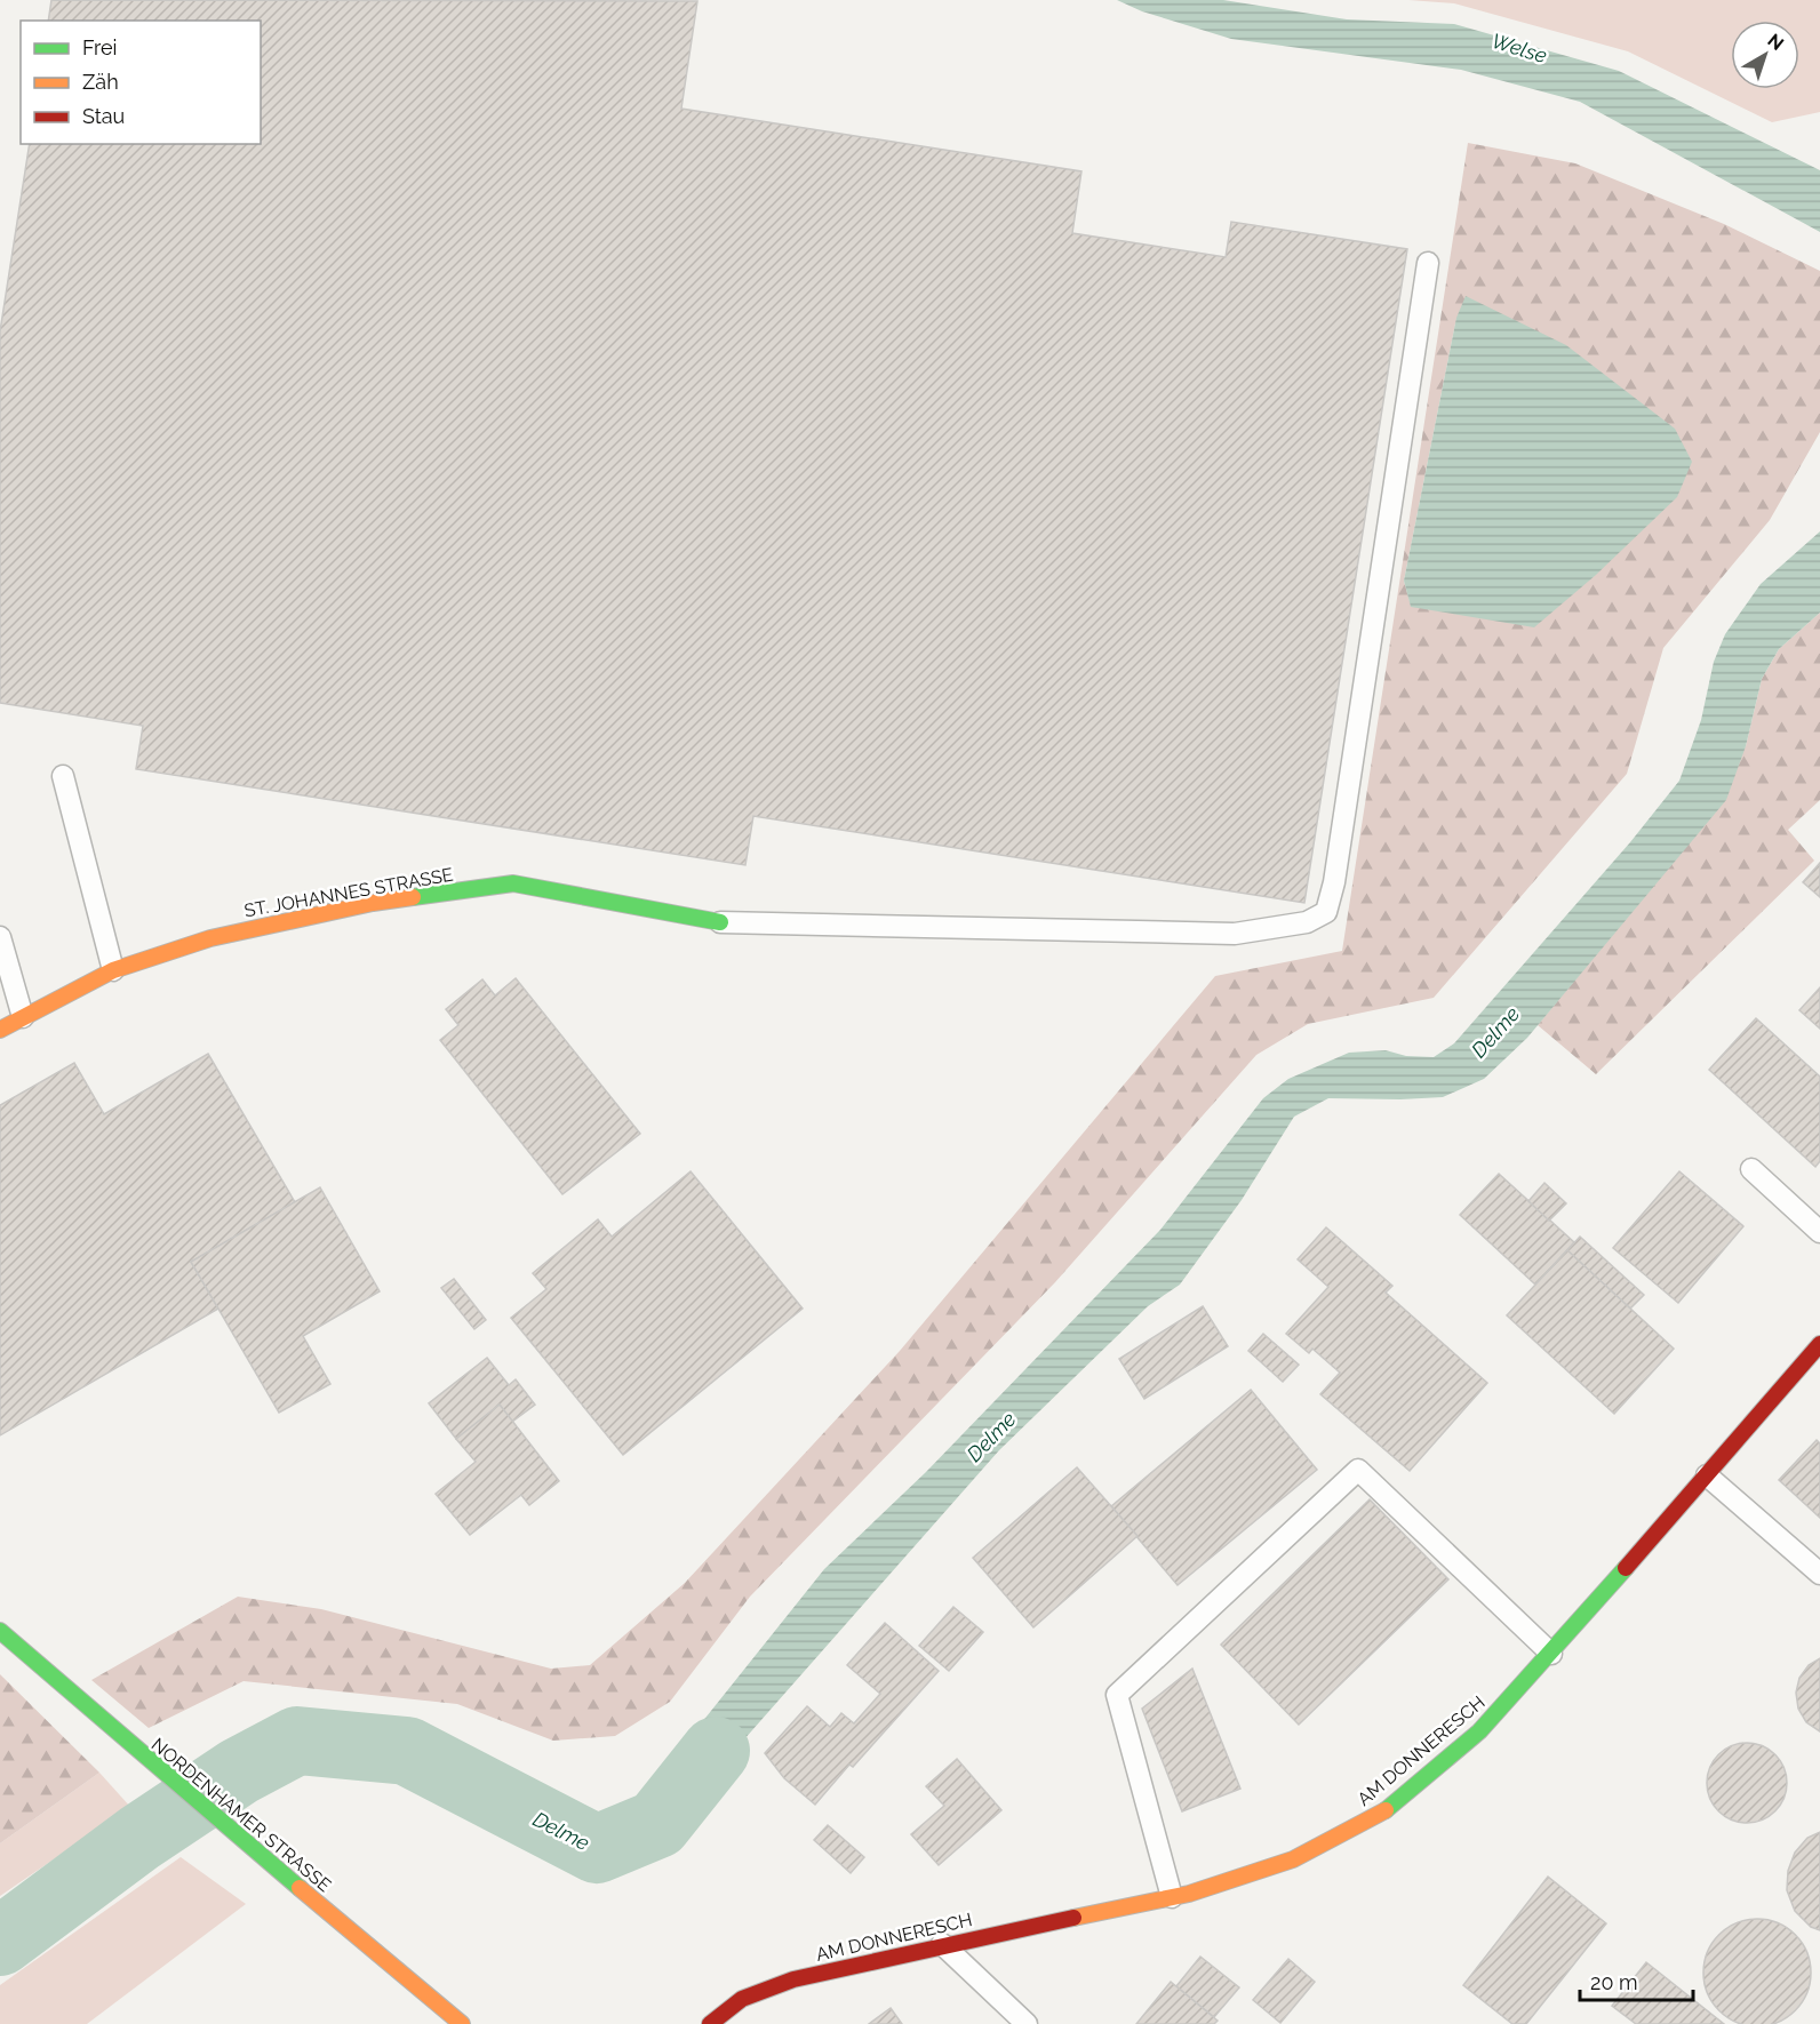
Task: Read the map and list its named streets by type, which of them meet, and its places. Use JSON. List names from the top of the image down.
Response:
{
  "streets": {
    "street": ["ST. JOHANNES STRASSE", "AM DONNERESCH", "NORDENHAMER STRASSE"]
  },
  "water": ["Welse", "Delme"],
  "legend": ["Frei", "Zäh", "Stau"],
  "scale_bar": "20 m",
  "north": "top right"
}
